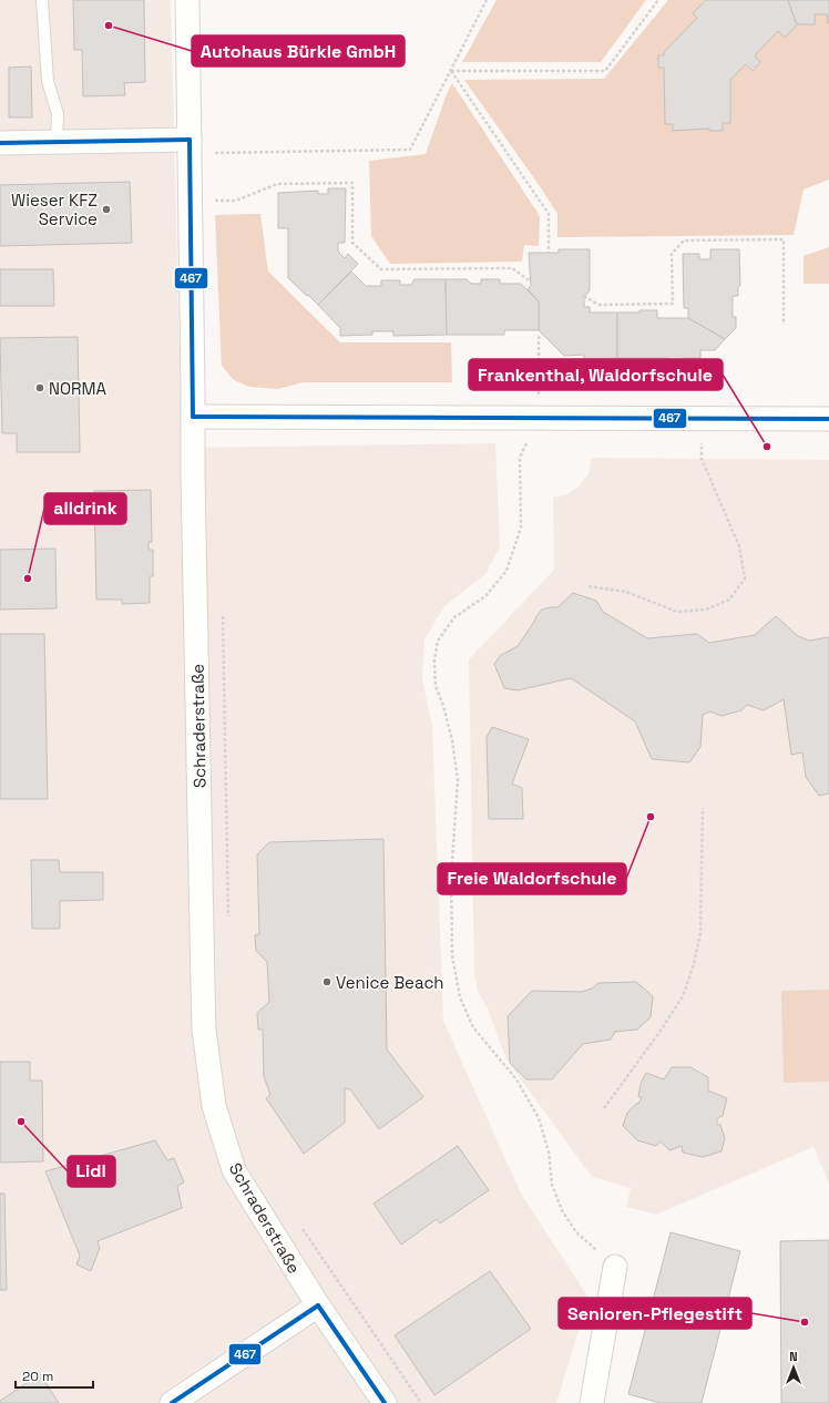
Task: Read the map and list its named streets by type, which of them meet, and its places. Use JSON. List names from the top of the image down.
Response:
{
  "streets": {
    "street": ["Schraderstraße"]
  },
  "places": [
    "Autohaus Bürkle GmbH",
    "Wieser KFZ Service",
    "NORMA",
    "Frankenthal, Waldorfschule",
    "alldrink",
    "Freie Waldorfschule",
    "Venice Beach",
    "Lidl",
    "Senioren-Pflegestift"
  ],
  "lines": ["transit line 467"],
  "scale_bar": "20 m",
  "north": "top"
}
